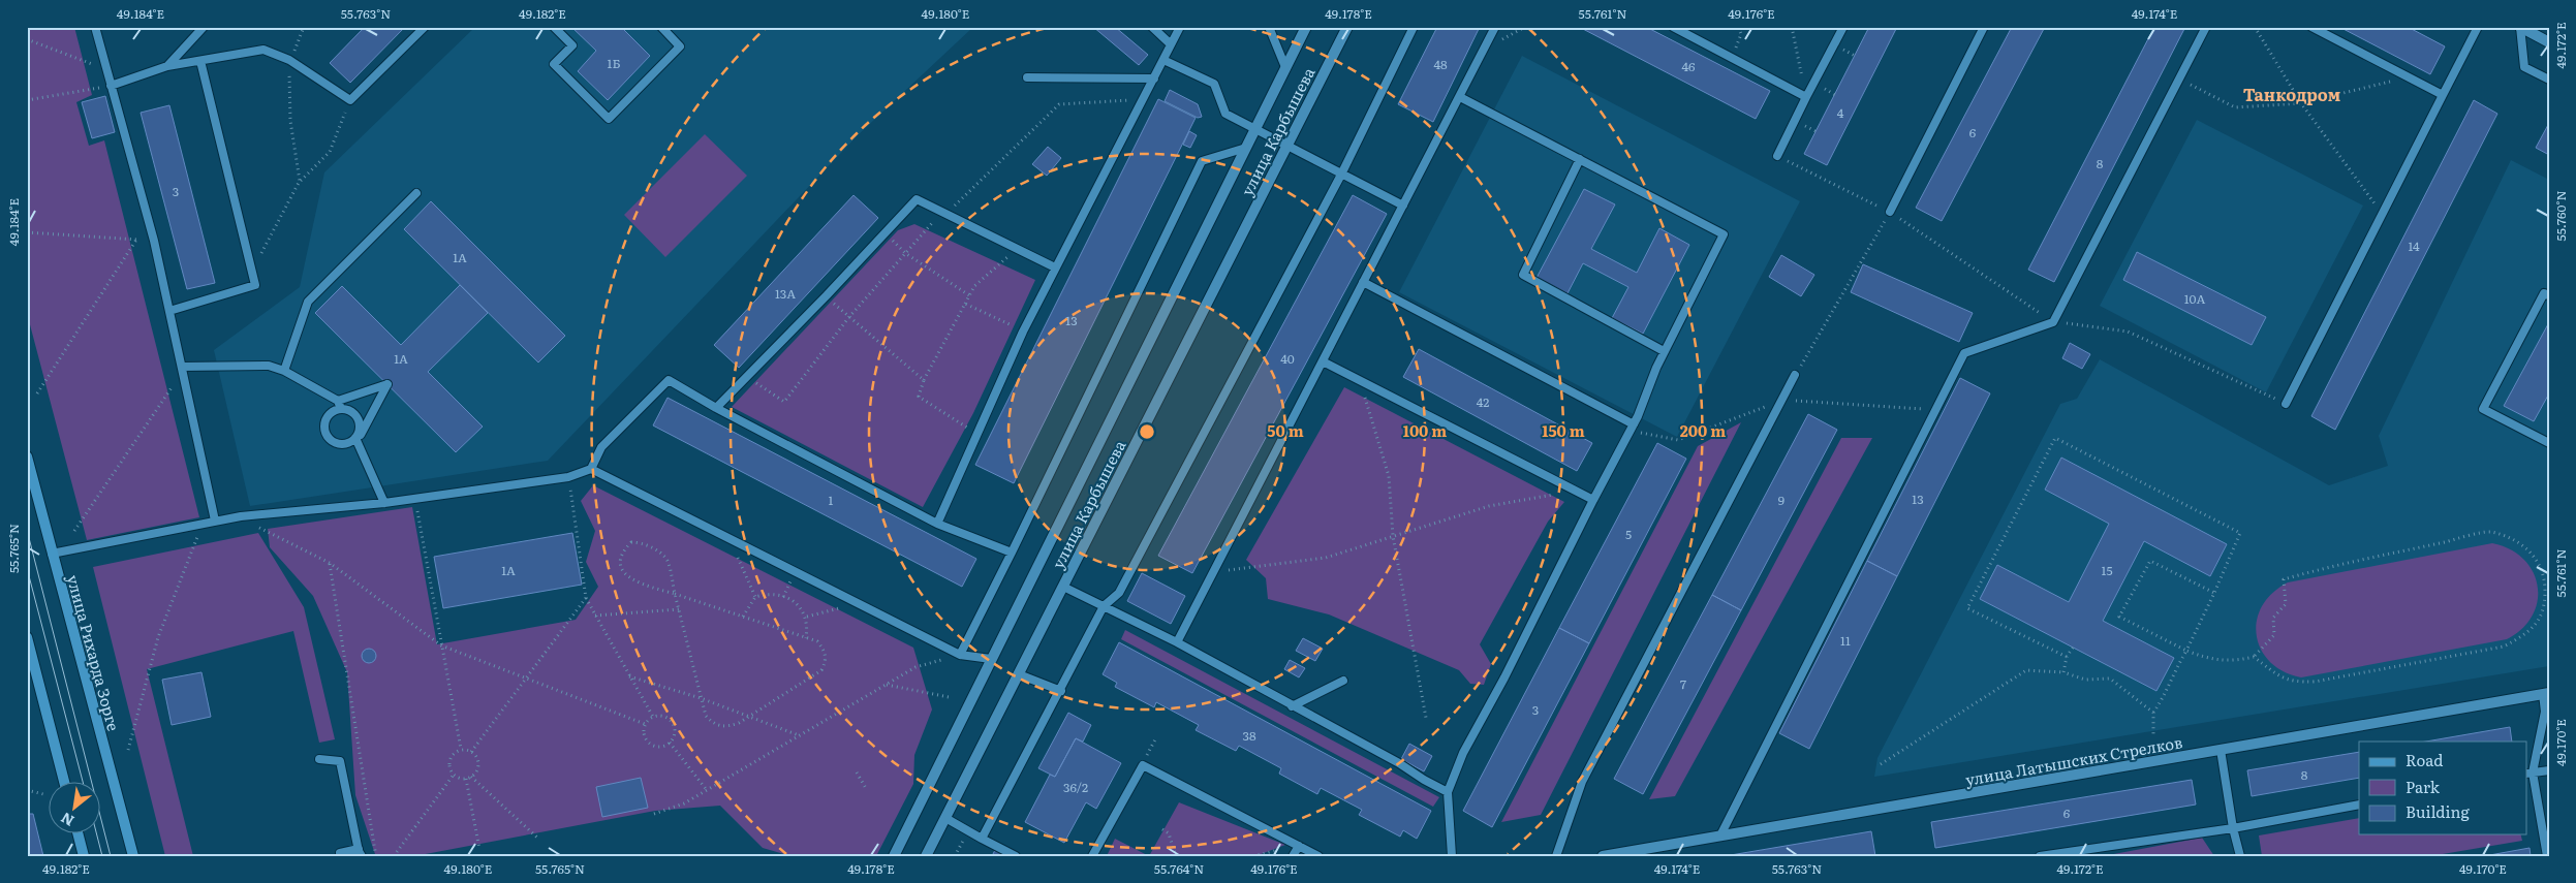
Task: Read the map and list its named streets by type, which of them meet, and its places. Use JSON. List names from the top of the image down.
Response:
{
  "streets": {
    "main road": ["улица Рихарда Зорге"],
    "street": ["улица Карбышева", "улица Латышских Стрелков"]
  },
  "districts": ["Танкодром"],
  "house_numbers": [
    "1Б",
    "48",
    "46",
    "4",
    "6",
    "8",
    "3",
    "14",
    "1А",
    "13А",
    "10А",
    "13",
    "1А",
    "40",
    "42",
    "13",
    "1",
    "9",
    "5",
    "1А",
    "15",
    "11",
    "7",
    "3",
    "38",
    "8",
    "36/2",
    "6"
  ],
  "legend": ["Road", "Park", "Building"],
  "north": "bottom left",
  "coordinates": [
    "49.184°E",
    "55.763°N",
    "49.182°E",
    "49.180°E",
    "49.178°E",
    "55.761°N",
    "49.176°E",
    "49.174°E",
    "49.172°E",
    "55.760°N",
    "55.765°N",
    "49.170°E",
    "55.764°N"
  ],
  "rings": [
    "50 m",
    "100 m",
    "150 m",
    "200 m"
  ]
}
